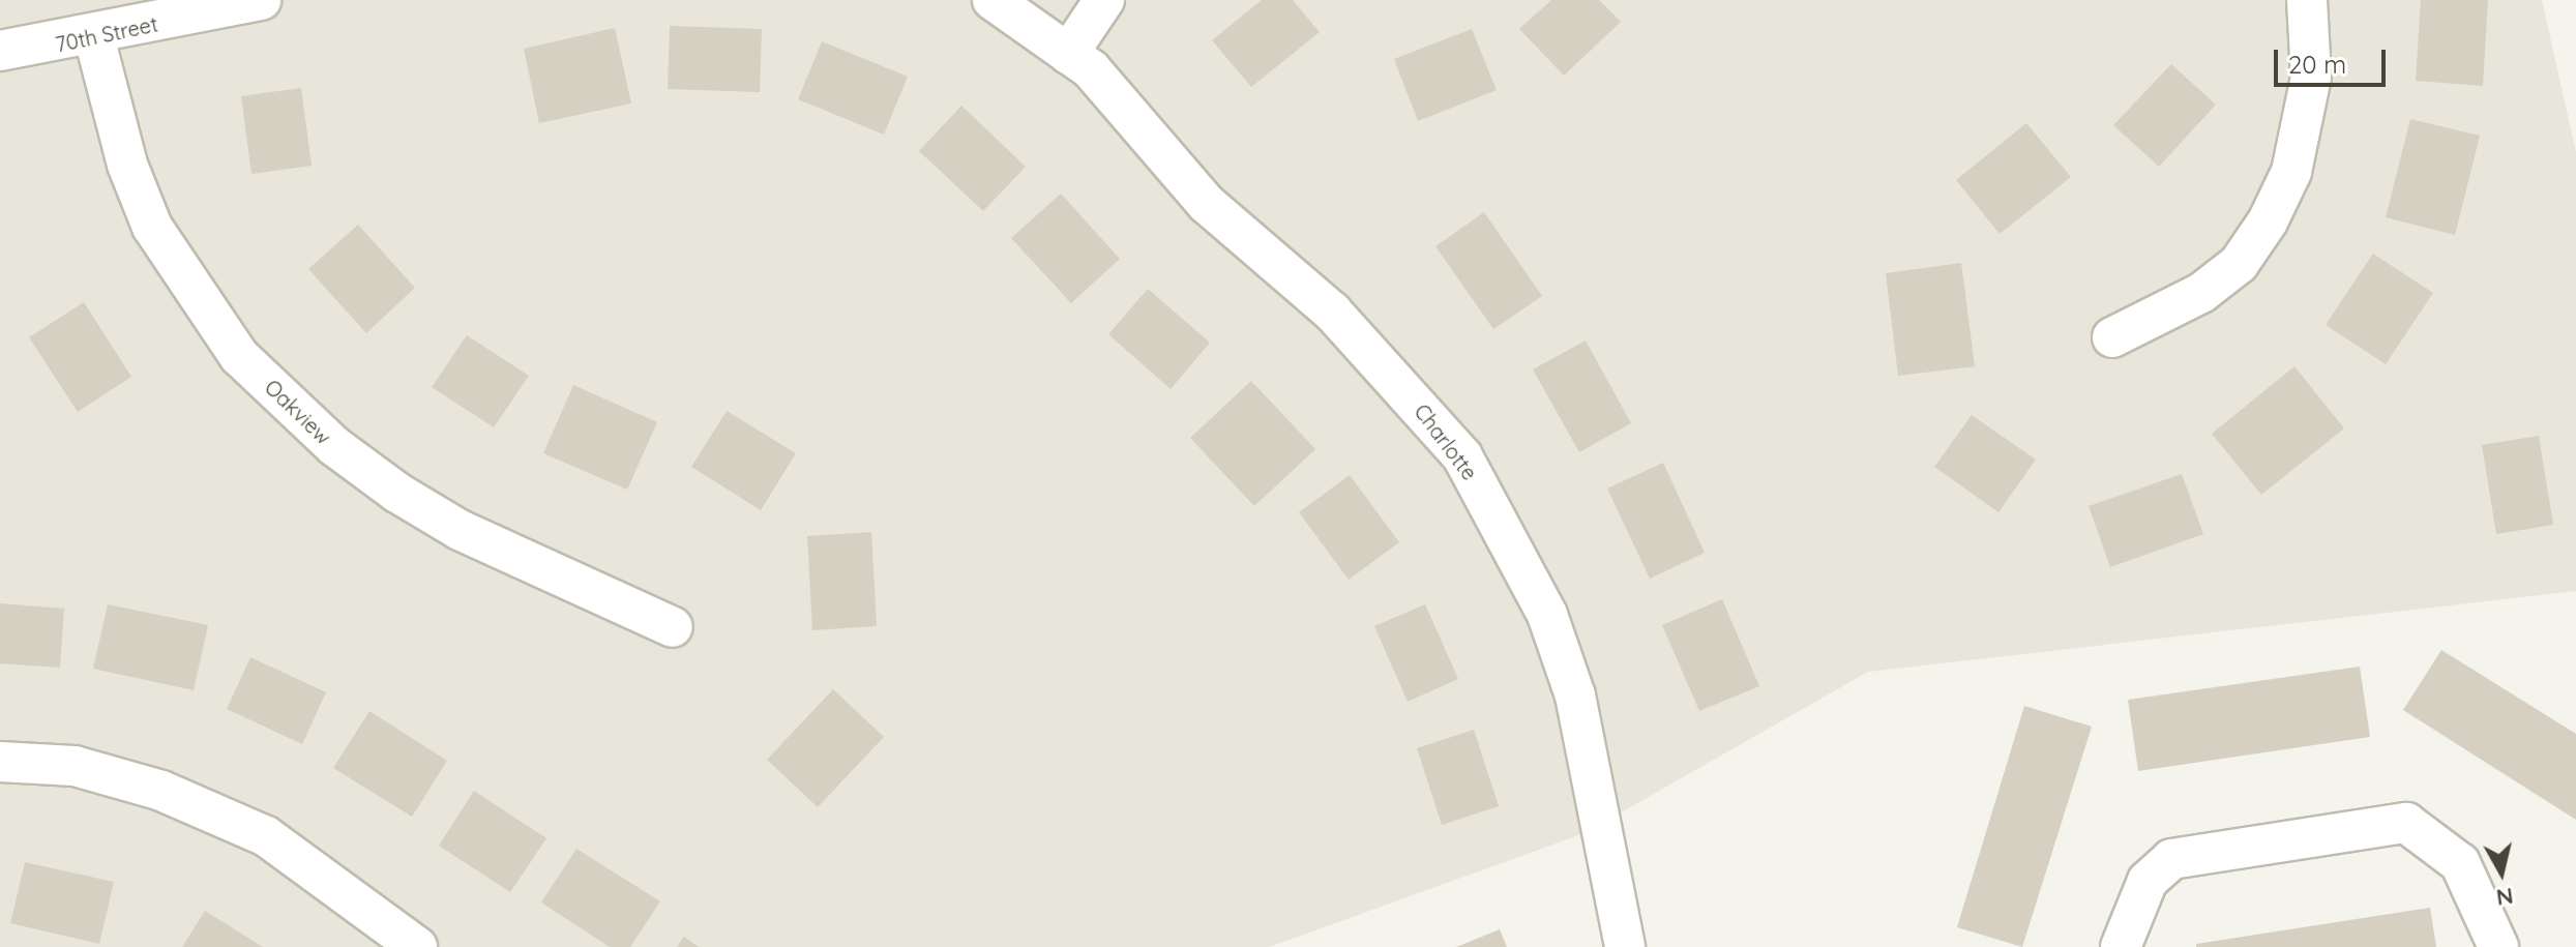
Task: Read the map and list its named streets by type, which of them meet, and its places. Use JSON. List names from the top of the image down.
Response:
{
  "streets": {
    "street": ["70th Street", "Oakview", "Charlotte"]
  },
  "crossings": [
    ["70th Street", "Oakview"]
  ],
  "scale_bar": "20 m",
  "north": "bottom"
}
